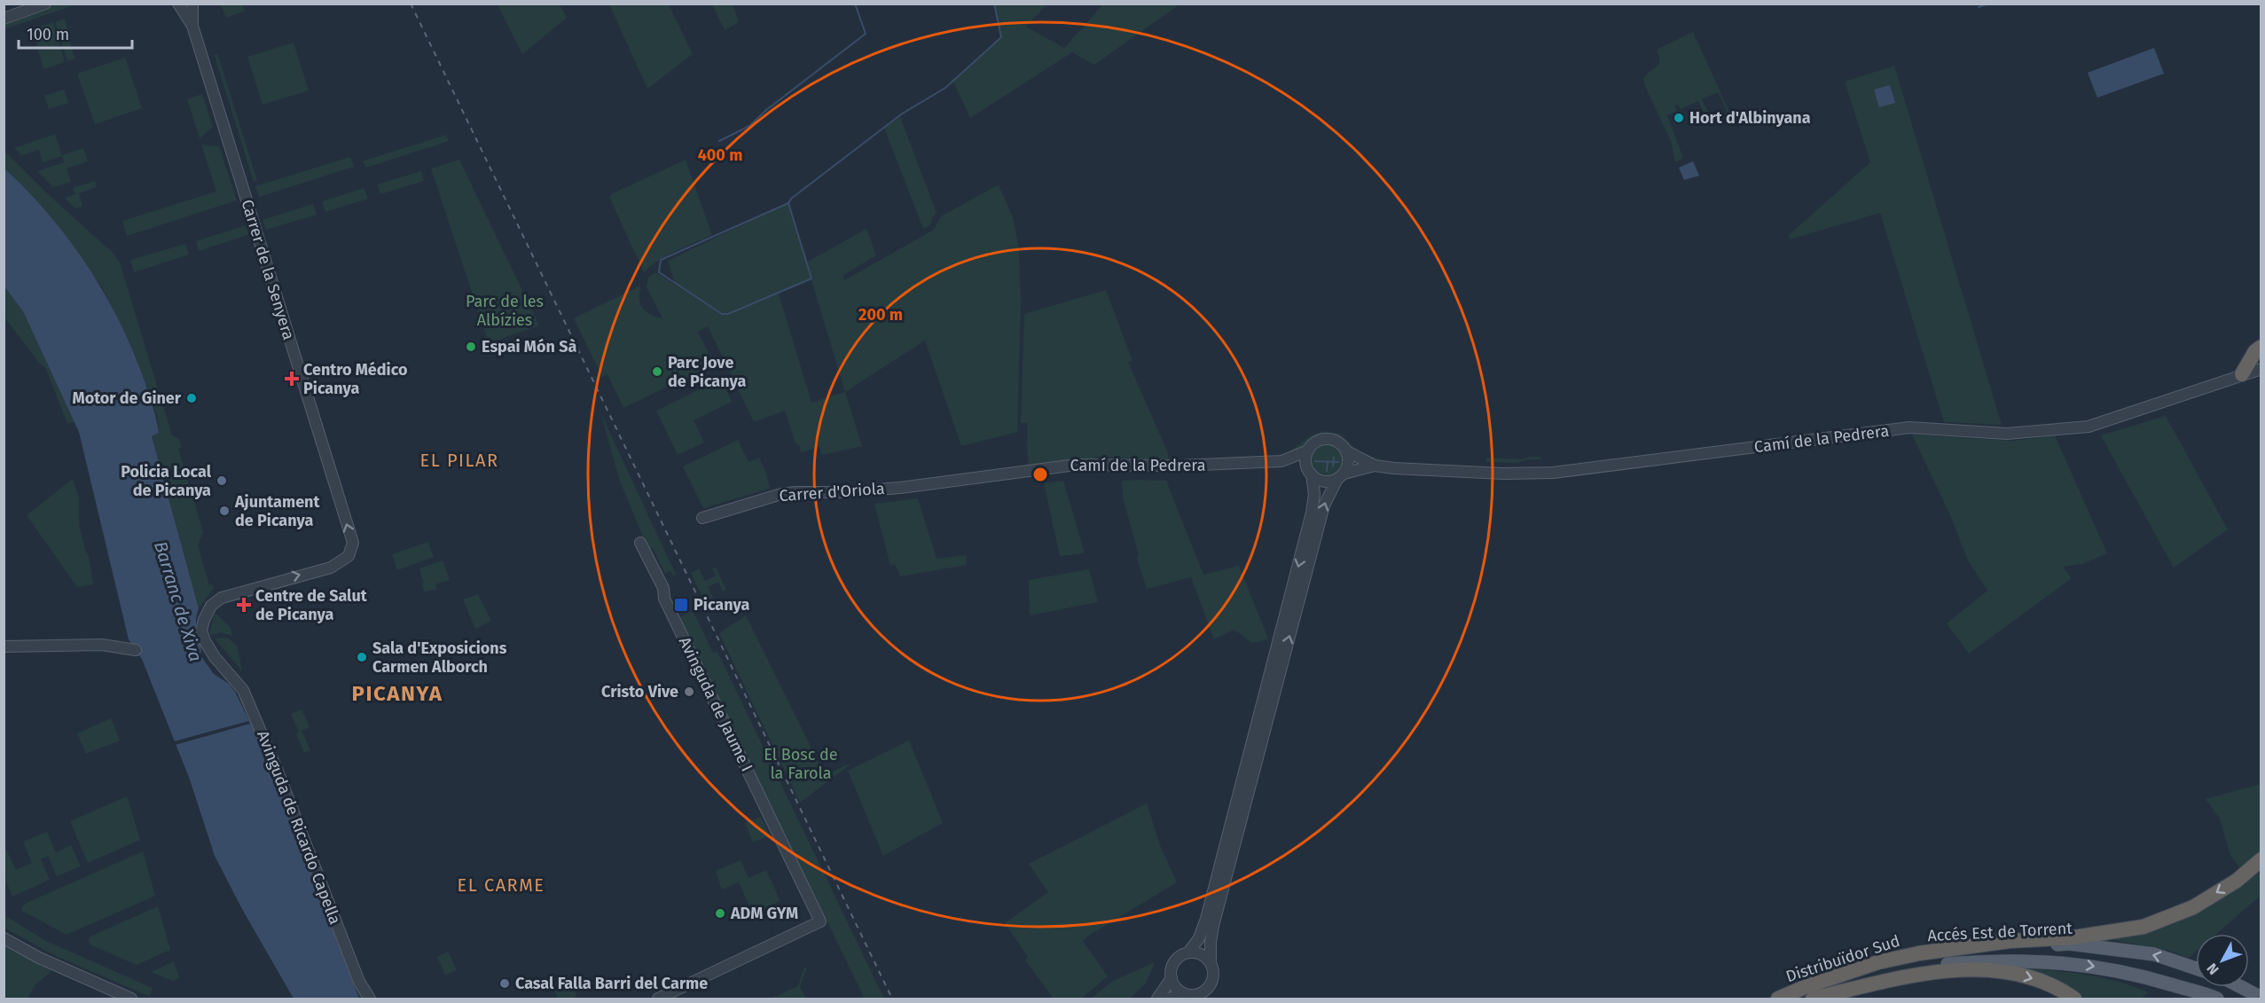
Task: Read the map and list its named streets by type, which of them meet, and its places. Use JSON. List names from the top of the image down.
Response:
{
  "streets": {
    "highway": ["Distribuïdor Sud"],
    "main road": ["Accés Est de Torrent"],
    "street": [
      "Carrer de la Senyera",
      "Camí de la Pedrera",
      "Carrer d'Oriola",
      "Avinguda de Jaume I",
      "Avinguda de Ricardo Capella"
    ]
  },
  "crossings": [
    ["Carrer de la Senyera", "Avinguda de Ricardo Capella"],
    ["Camí de la Pedrera", "Carrer d'Oriola"],
    ["Accés Est de Torrent", "Distribuïdor Sud"]
  ],
  "one_way": ["Carrer de la Senyera"],
  "districts": ["EL PILAR", "PICANYA", "EL CARME"],
  "water": ["Barranc de Xiva"],
  "parks": ["Parc de les Albízies", "El Bosc de la Farola"],
  "places": {
    "other": [
      "Hort d'Albinyana",
      "Espai Món Sà",
      "Parc Jove de Picanya",
      "Motor de Giner",
      "Policia Local de Picanya",
      "Ajuntament de Picanya",
      "Sala d'Exposicions Carmen Alborch",
      "Cristo Vive",
      "ADM GYM",
      "Casal Falla Barri del Carme"
    ],
    "health": ["Centro Médico Picanya", "Centre de Salut de Picanya"],
    "transit": ["Picanya"]
  },
  "scale_bar": "100 m",
  "north": "bottom left",
  "rings": ["400 m", "200 m"]
}
